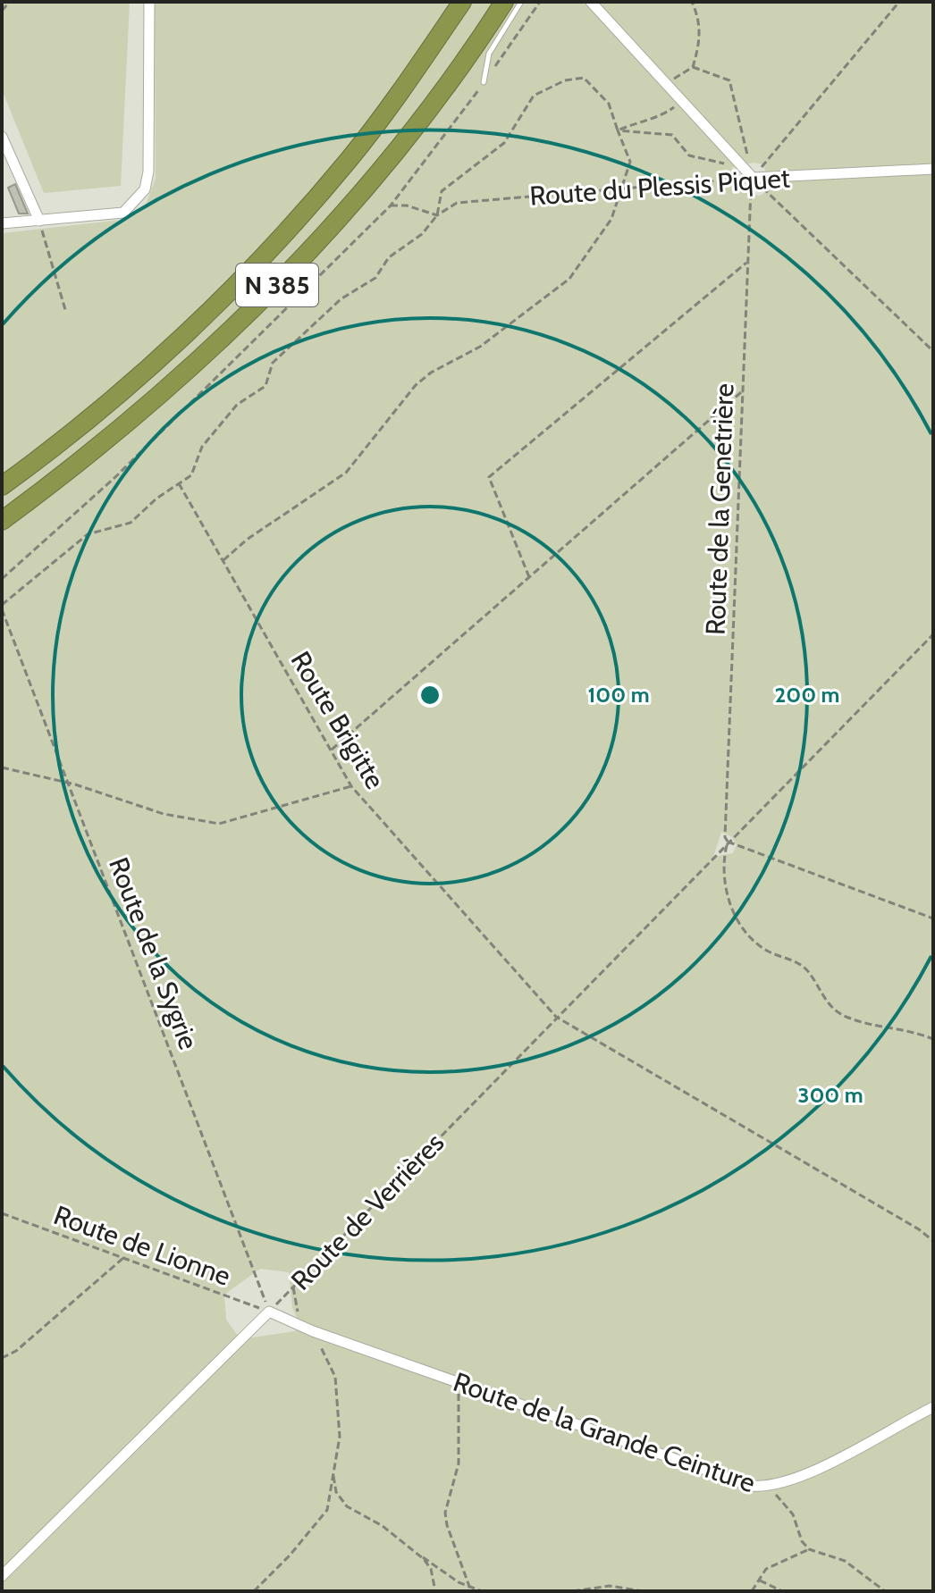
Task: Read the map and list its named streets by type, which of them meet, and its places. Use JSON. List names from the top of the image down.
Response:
{
  "streets": {
    "highway": ["N 385"],
    "street": ["Route du Plessis Piquet", "Route de Verrières", "Route de la Grande Ceinture"],
    "path": [
      "Route de la Genetrière",
      "Route Brigitte",
      "Route de la Sygrie",
      "Route de Lionne"
    ]
  },
  "crossings": [
    ["Route du Plessis Piquet", "Route de la Genetrière"],
    ["Route de la Genetrière", "Route de Verrières"],
    ["Route Brigitte", "Route de Verrières"],
    ["Route de la Sygrie", "Route de Verrières"],
    ["Route de la Sygrie", "Route de Lionne"],
    ["Route de la Sygrie", "Route de la Grande Ceinture"],
    ["Route de Verrières", "Route de Lionne"],
    ["Route de Verrières", "Route de la Grande Ceinture"],
    ["Route de Lionne", "Route de la Grande Ceinture"]
  ],
  "rings": ["100 m", "200 m", "300 m"]
}
